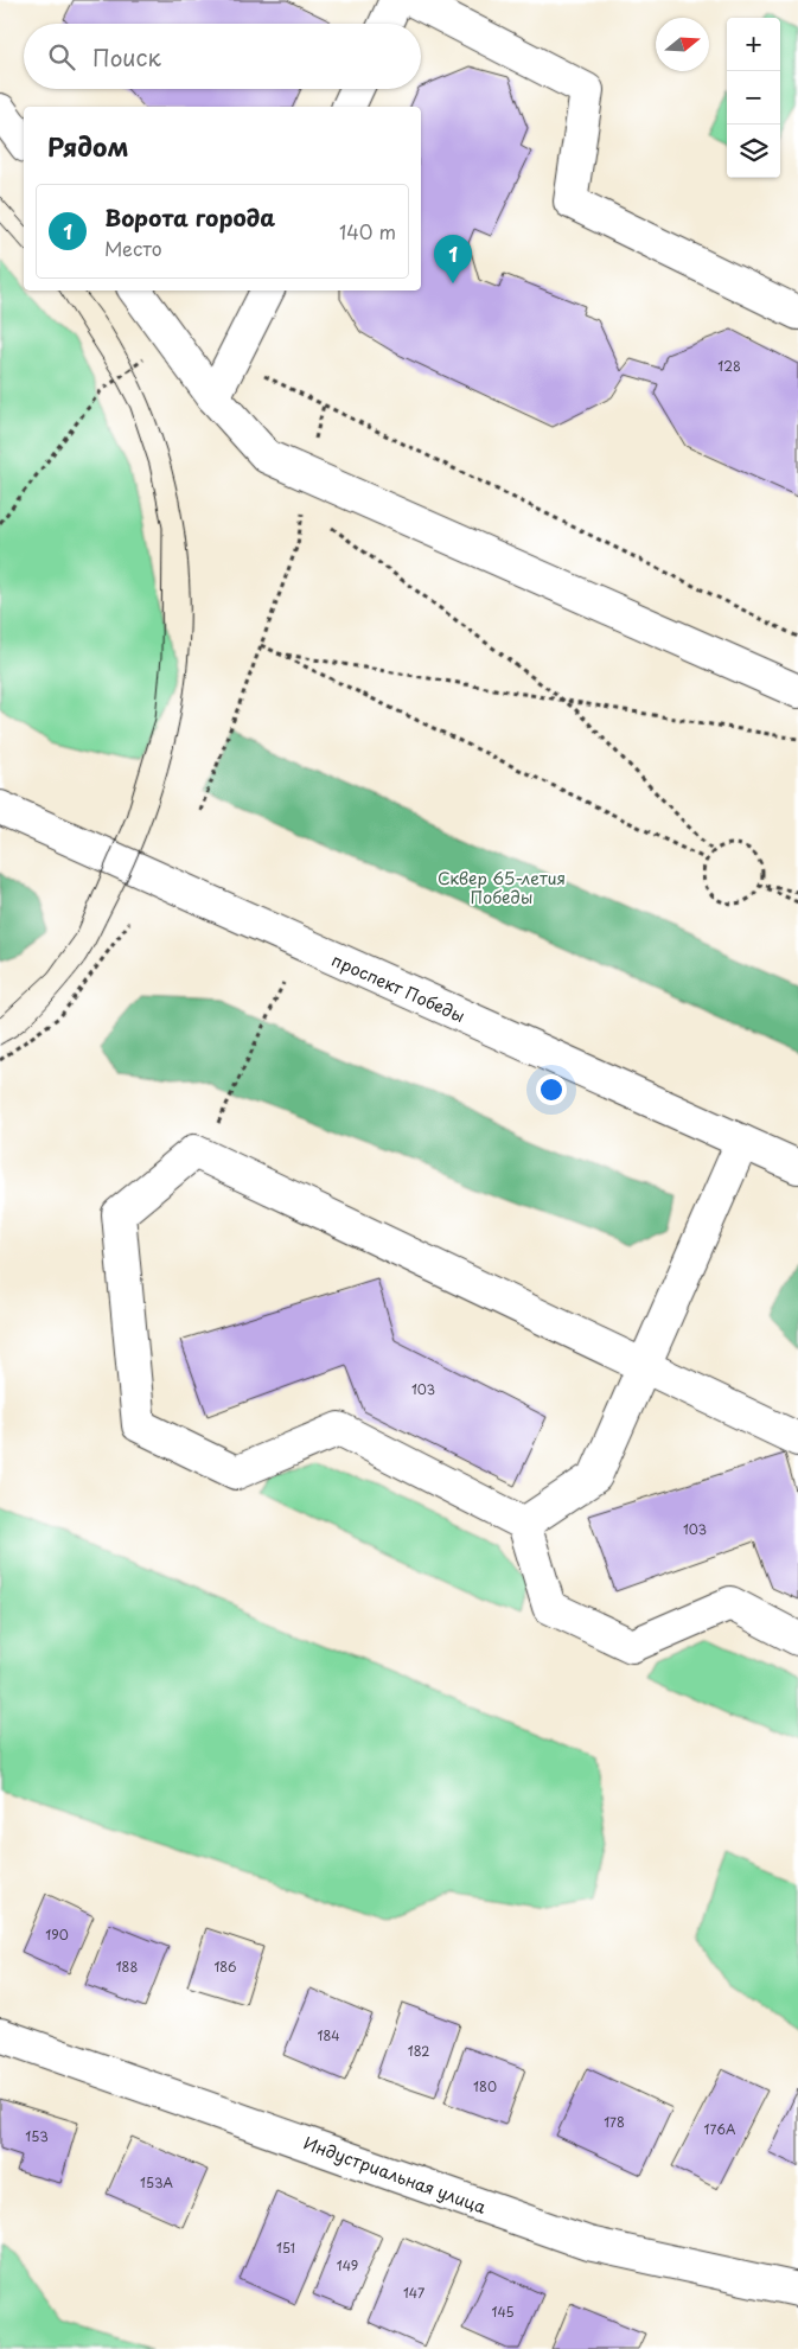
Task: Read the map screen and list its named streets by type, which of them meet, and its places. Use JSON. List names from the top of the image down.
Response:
{
  "streets": {
    "street": ["проспект Победы", "Индустриальная улица"]
  },
  "parks": ["Сквер 65-летия Победы"],
  "house_numbers": [
    "128",
    "103",
    "103",
    "190",
    "188",
    "186",
    "184",
    "182",
    "180",
    "178",
    "176А",
    "153",
    "153А",
    "151",
    "149",
    "147",
    "145"
  ],
  "north": "right",
  "page": {
    "map_buttons": ["+", "−"],
    "search": "Поиск",
    "heading": "Рядом",
    "list": [
      {
        "mark": "1",
        "name": "Ворота города",
        "note": "Место",
        "value": "140 m"
      }
    ],
    "pins": "1"
  }
}
